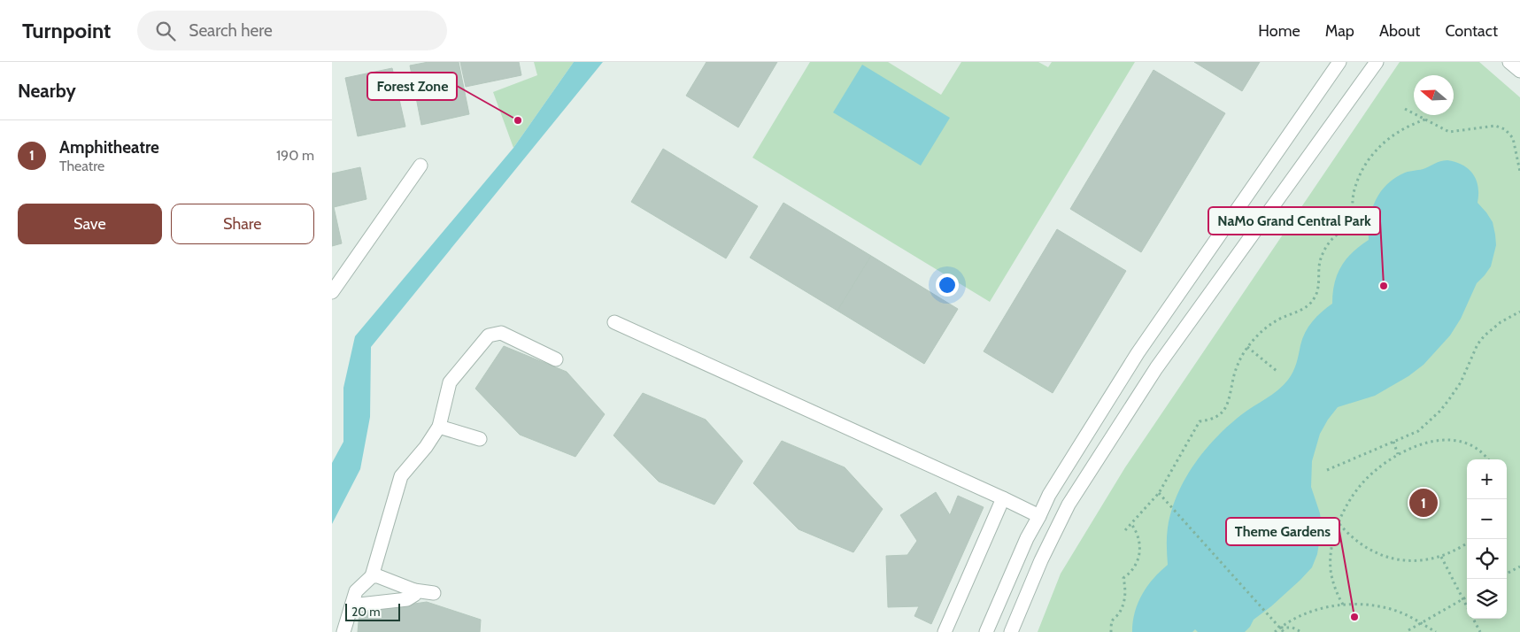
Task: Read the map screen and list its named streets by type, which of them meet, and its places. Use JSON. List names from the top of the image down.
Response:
{
  "places": ["Forest Zone", "NaMo Grand Central Park", "Theme Gardens"],
  "scale_bar": "20 m",
  "north": "left",
  "page": {
    "header": "Turnpoint",
    "search": "Search here",
    "nav": [
      "Home",
      "Map",
      "About",
      "Contact"
    ],
    "heading": "Nearby",
    "list": [
      {
        "mark": "1",
        "name": "Amphitheatre",
        "note": "Theatre",
        "value": "190 m"
      }
    ],
    "buttons": ["Save", "Share"],
    "map_buttons": ["+", "−"],
    "pins": "1",
    "scale": "20 m"
  }
}
